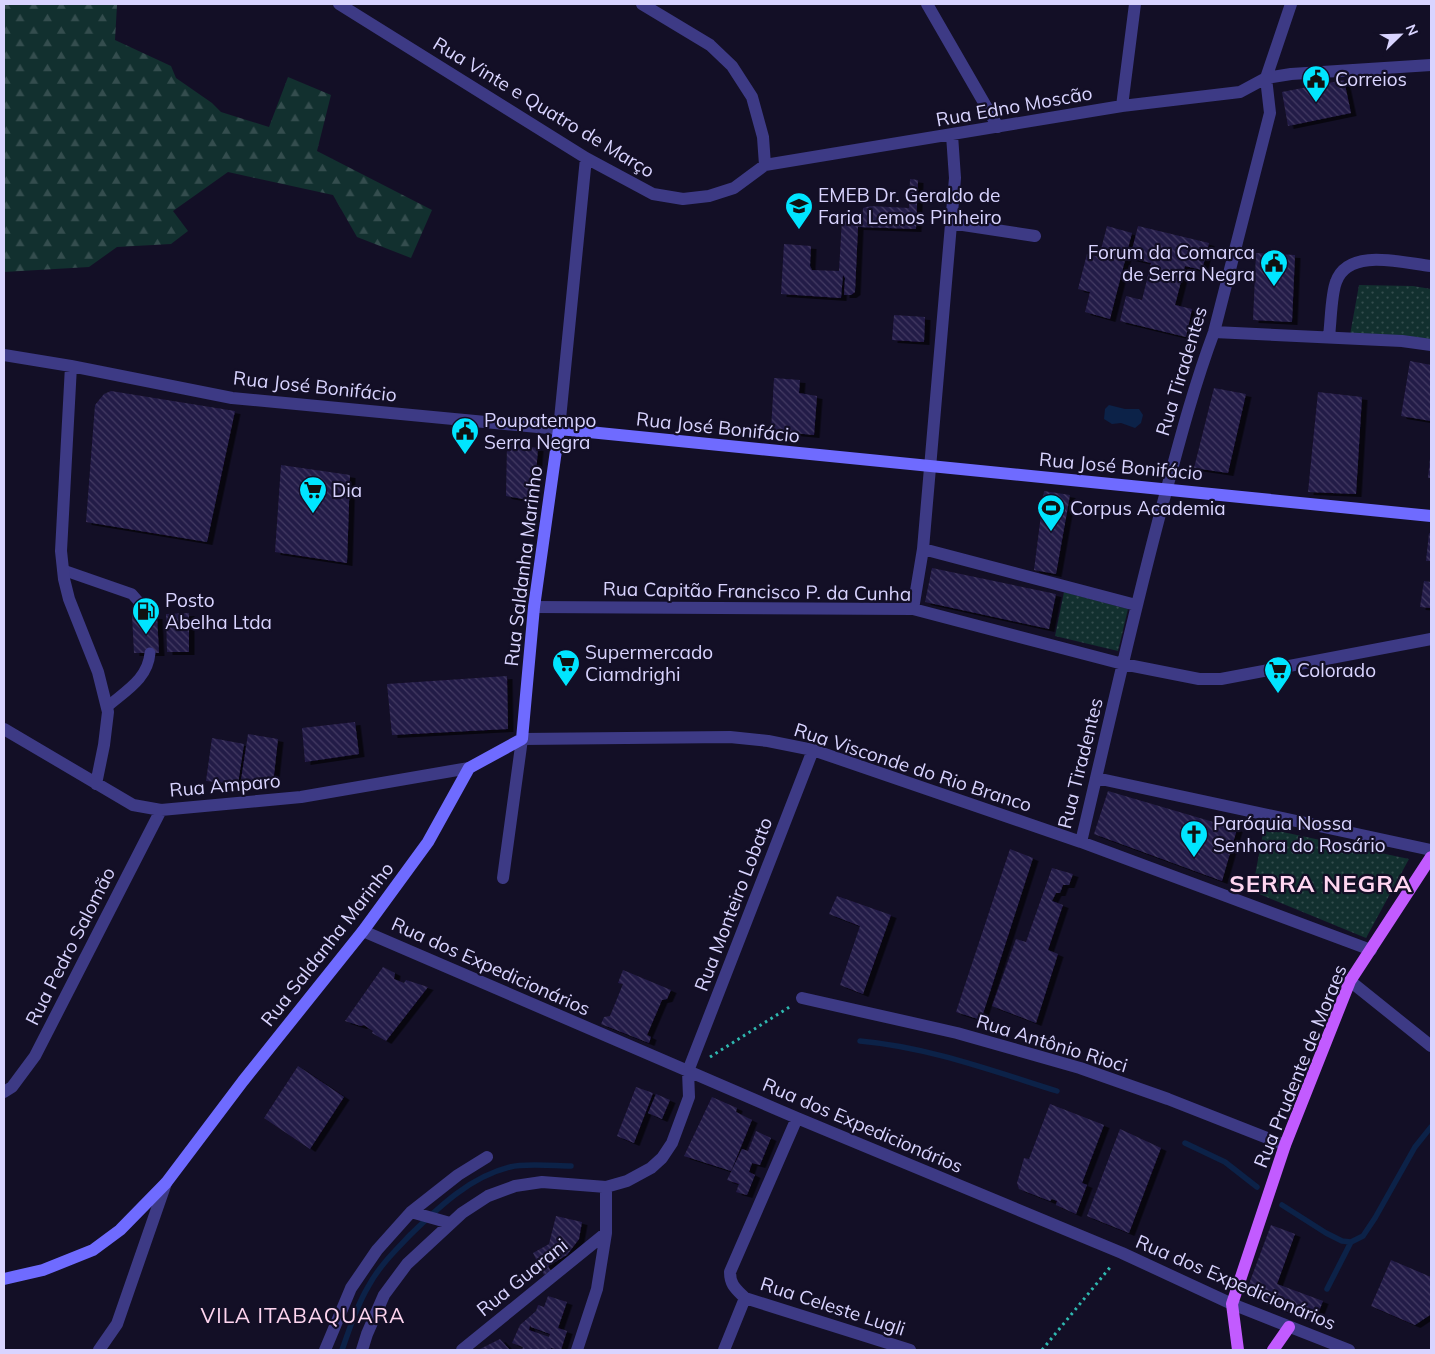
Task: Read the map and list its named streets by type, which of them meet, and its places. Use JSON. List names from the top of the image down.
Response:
{
  "streets": {
    "main road": ["Rua José Bonifácio", "Rua Saldanha Marinho", "Rua Prudente de Moraes"],
    "street": [
      "Rua Edno Moscão",
      "Rua Vinte e Quatro de Março",
      "Rua Tiradentes",
      "Rua Capitão Francisco P. da Cunha",
      "Rua Visconde do Rio Branco",
      "Rua Amparo",
      "Rua Monteiro Lobato",
      "Rua Pedro Salomão",
      "Rua dos Expedicionários",
      "Rua Antônio Rioci",
      "Rua Guarani",
      "Rua Celeste Lugli"
    ]
  },
  "crossings": [
    ["Rua Edno Moscão", "Rua Vinte e Quatro de Março"],
    ["Rua Edno Moscão", "Rua Tiradentes"],
    ["Rua Vinte e Quatro de Março", "Rua Saldanha Marinho"],
    ["Rua Tiradentes", "Rua José Bonifácio"],
    ["Rua Tiradentes", "Rua Capitão Francisco P. da Cunha"],
    ["Rua Tiradentes", "Rua Visconde do Rio Branco"],
    ["Rua José Bonifácio", "Rua Saldanha Marinho"],
    ["Rua Saldanha Marinho", "Rua Capitão Francisco P. da Cunha"],
    ["Rua Saldanha Marinho", "Rua Visconde do Rio Branco"],
    ["Rua Saldanha Marinho", "Rua Amparo"],
    ["Rua Saldanha Marinho", "Rua dos Expedicionários"],
    ["Rua Visconde do Rio Branco", "Rua Monteiro Lobato"],
    ["Rua Visconde do Rio Branco", "Rua Prudente de Moraes"],
    ["Rua Amparo", "Rua Pedro Salomão"],
    ["Rua Monteiro Lobato", "Rua dos Expedicionários"],
    ["Rua dos Expedicionários", "Rua Prudente de Moraes"],
    ["Rua Antônio Rioci", "Rua Prudente de Moraes"]
  ],
  "districts": ["SERRA NEGRA", "VILA ITABAQUARA"],
  "places": {
    "public building": ["Correios", "Forum da Comarca de Serra Negra", "Poupatempo Serra Negra"],
    "school or university": ["EMEB Dr. Geraldo de Faria Lemos Pinheiro"],
    "supermarket": ["Dia", "Supermercado Ciamdrighi", "Colorado"],
    "sports": ["Corpus Academia"],
    "fuel station": ["Posto Abelha Ltda"],
    "church": ["Paróquia Nossa Senhora do Rosário"]
  },
  "north": "top right"
}
